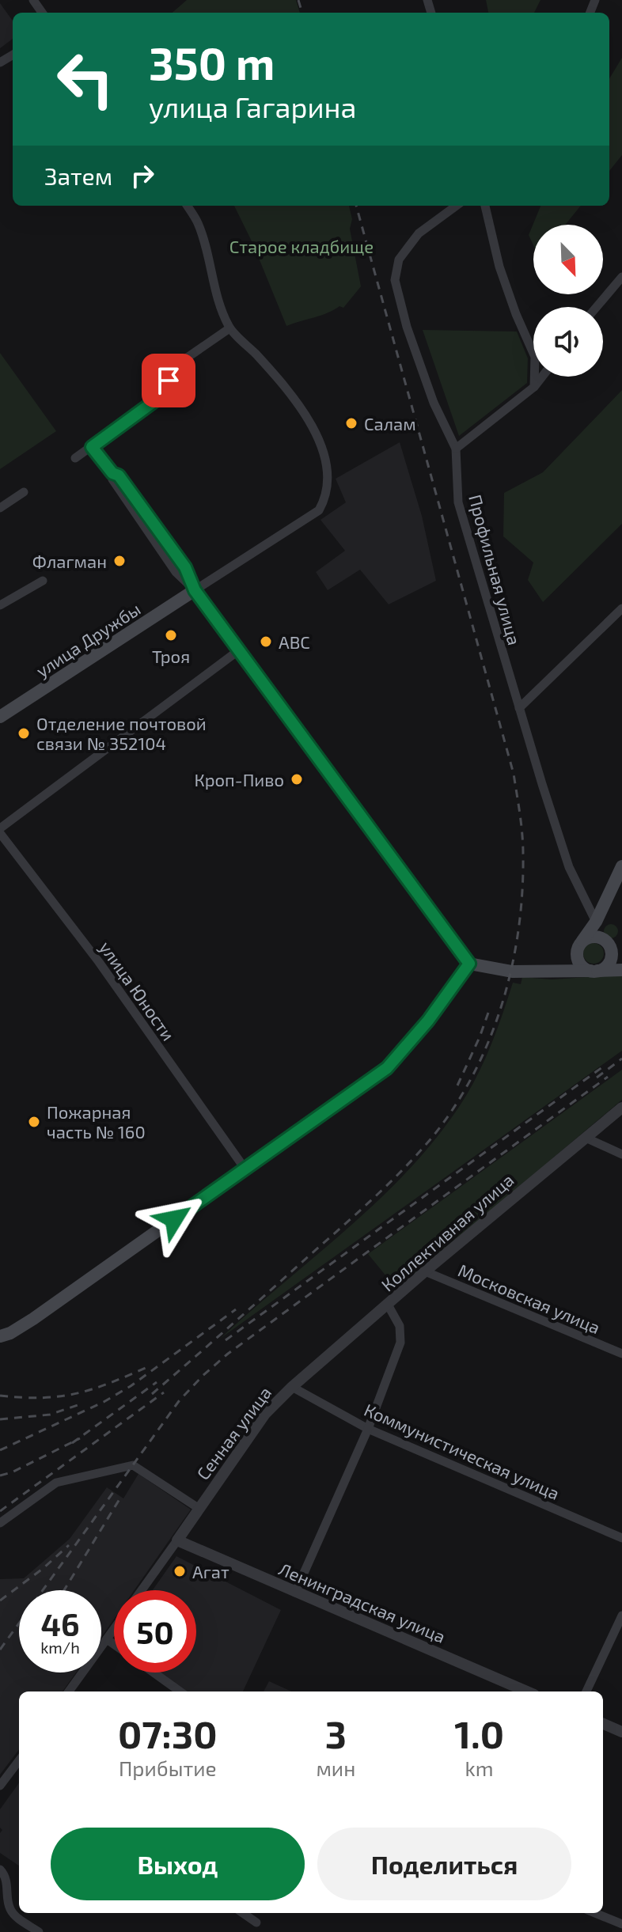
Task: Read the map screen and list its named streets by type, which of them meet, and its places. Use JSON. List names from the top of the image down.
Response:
{
  "streets": {
    "main road": ["улица Дружбы"],
    "street": [
      "Профильная улица",
      "улица Юности",
      "Коллективная улица",
      "Московская улица",
      "Сенная улица",
      "Коммунистическая улица",
      "Ленинградская улица"
    ]
  },
  "crossings": [
    ["Коллективная улица", "Московская улица"],
    ["Коллективная улица", "Сенная улица"],
    ["Коллективная улица", "Коммунистическая улица"],
    ["Коллективная улица", "Ленинградская улица"],
    ["Сенная улица", "Коммунистическая улица"],
    ["Сенная улица", "Ленинградская улица"]
  ],
  "parks": ["Старое кладбище"],
  "places": [
    "Салам",
    "Флагман",
    "Троя",
    "ABC",
    "Отделение почтовой связи № 352104",
    "Кроп-Пиво",
    "Пожарная часть № 160",
    "Агат"
  ],
  "north": "bottom right",
  "page": {
    "turn": ["350 m", "улица Гагарина"],
    "then": "Затем",
    "speed": "46 km/h",
    "limit": "50",
    "eta": [
      "07:30",
      "Прибытие",
      "3",
      "мин",
      "1.0",
      "km"
    ],
    "buttons": ["Выход", "Поделиться"]
  }
}
